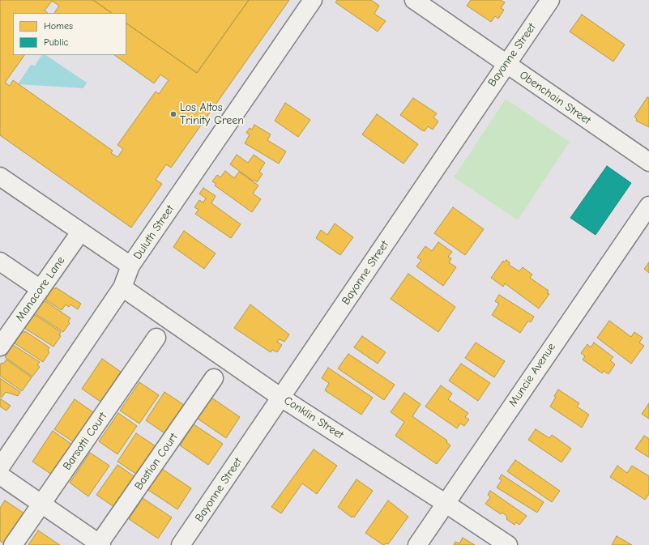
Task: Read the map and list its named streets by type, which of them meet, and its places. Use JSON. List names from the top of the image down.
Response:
{
  "streets": {
    "street": [
      "Bayonne Street",
      "Obenchain Street",
      "Duluth Street",
      "Manacore Lane",
      "Muncie Avenue",
      "Conklin Street",
      "Barsotti Court",
      "Bastion Court"
    ]
  },
  "crossings": [
    ["Bayonne Street", "Obenchain Street"],
    ["Bayonne Street", "Conklin Street"],
    ["Duluth Street", "Conklin Street"],
    ["Muncie Avenue", "Conklin Street"]
  ],
  "places": ["Los Altos Trinity Green"],
  "legend": ["Homes", "Public"]
}
